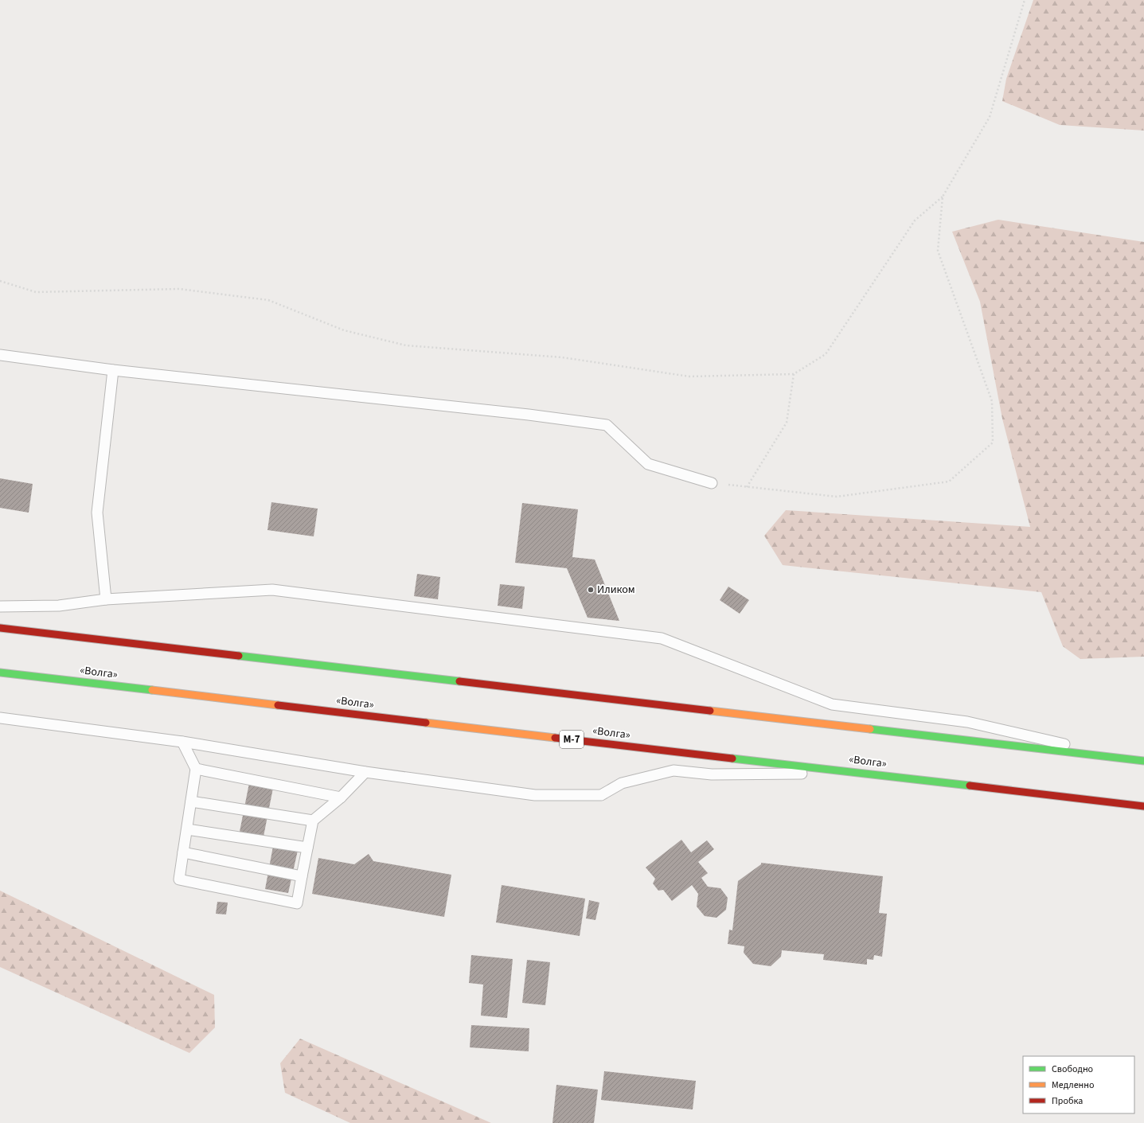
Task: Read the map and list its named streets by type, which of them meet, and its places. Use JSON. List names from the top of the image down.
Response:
{
  "streets": {
    "highway": ["«Волга»", "М-7"]
  },
  "places": ["Иликом"],
  "legend": ["Свободно", "Медленно", "Пробка"]
}
